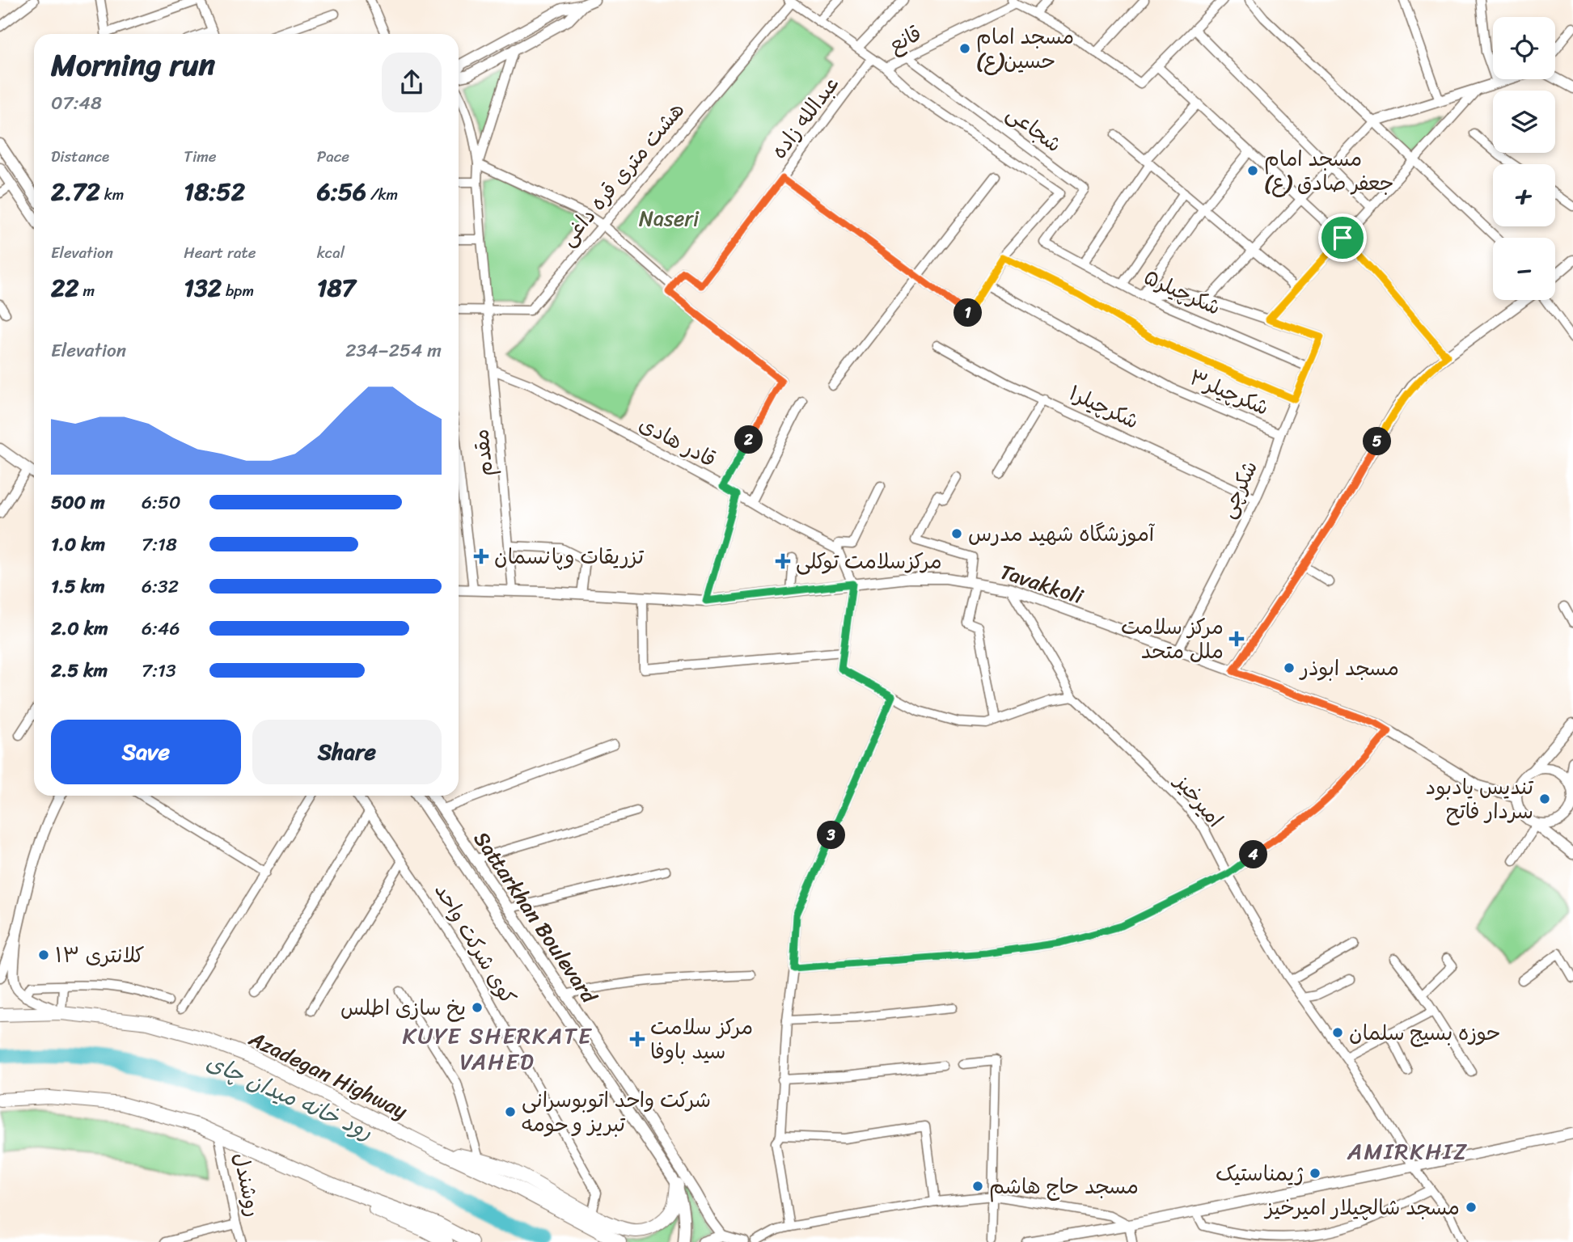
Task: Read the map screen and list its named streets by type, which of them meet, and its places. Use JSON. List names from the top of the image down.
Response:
{
  "streets": {
    "highway": ["Azadegan Highway"],
    "main road": ["Tavakkoli", "Sattarkhan Boulevard"],
    "street": [
      "قانع",
      "عبدالله زاده",
      "شجاعی",
      "هشت متری قره داغی",
      "شکرچیلر۵",
      "شکرچیلر۳",
      "شکرچیلر۱",
      "قادر هادی",
      "مقدم",
      "شکرچی",
      "امیرخیز",
      "کوی شرکت واحد",
      "روشندل"
    ]
  },
  "crossings": [
    ["قانع", "عبدالله زاده"],
    ["قانع", "شجاعی"],
    ["قانع", "هشت متری قره داغی"],
    ["عبدالله زاده", "شکرچیلر۳"],
    ["شجاعی", "شکرچیلر۵"],
    ["هشت متری قره داغی", "مقدم"],
    ["شکرچیلر۵", "شکرچی"],
    ["شکرچیلر۳", "شکرچی"],
    ["شکرچیلر۱", "شکرچی"],
    ["قادر هادی", "مقدم"],
    ["مقدم", "Tavakkoli"],
    ["شکرچی", "Tavakkoli"],
    ["Tavakkoli", "امیرخیز"]
  ],
  "districts": ["KUYE SHERKATE VAHED", "AMIRKHIZ"],
  "water": ["رود خانه میدان چای"],
  "parks": ["Naseri"],
  "places": {
    "other": [
      "مسجد امام حسین(ع)",
      "مسجد امام جعفر صادق (ع)",
      "آموزشگاه شهید مدرس",
      "مسجد ابوذر",
      "تندیس یادبود سردار فاتح",
      "کلانتری ۱۳",
      "یخ سازی اطلس",
      "حوزه بسیج سلمان",
      "شرکت واحد اتوبوسرانی تبریز و حومه",
      "ژیمناستیک",
      "مسجد حاج هاشم",
      "مسجد شالچیلار امیرخیز"
    ],
    "health": [
      "تزریقات وپانسمان",
      "مرکزسلامت توکلی",
      "مرکز سلامت ملل متحد",
      "مرکز سلامت سید باوفا"
    ]
  },
  "page": {
    "map_buttons": ["+", "−"],
    "heading": ["Morning run", "07:48"],
    "stats": [
      ["Distance", "2.72 km"],
      ["Time", "18:52"],
      ["Pace", "6:56 /km"],
      ["Elevation", "22 m"],
      ["Heart rate", "132 bpm"],
      ["kcal", "187"]
    ],
    "pins": [
      "1",
      "2",
      "5",
      "3",
      "4"
    ],
    "chart": ["Elevation", "234–254 m"],
    "list": [
      {
        "name": "500 m",
        "note": "6:50"
      },
      {
        "name": "1.0 km",
        "note": "7:18"
      },
      {
        "name": "1.5 km",
        "note": "6:32"
      },
      {
        "name": "2.0 km",
        "note": "6:46"
      },
      {
        "name": "2.5 km",
        "note": "7:13"
      }
    ],
    "buttons": ["Save", "Share"]
  }
}
